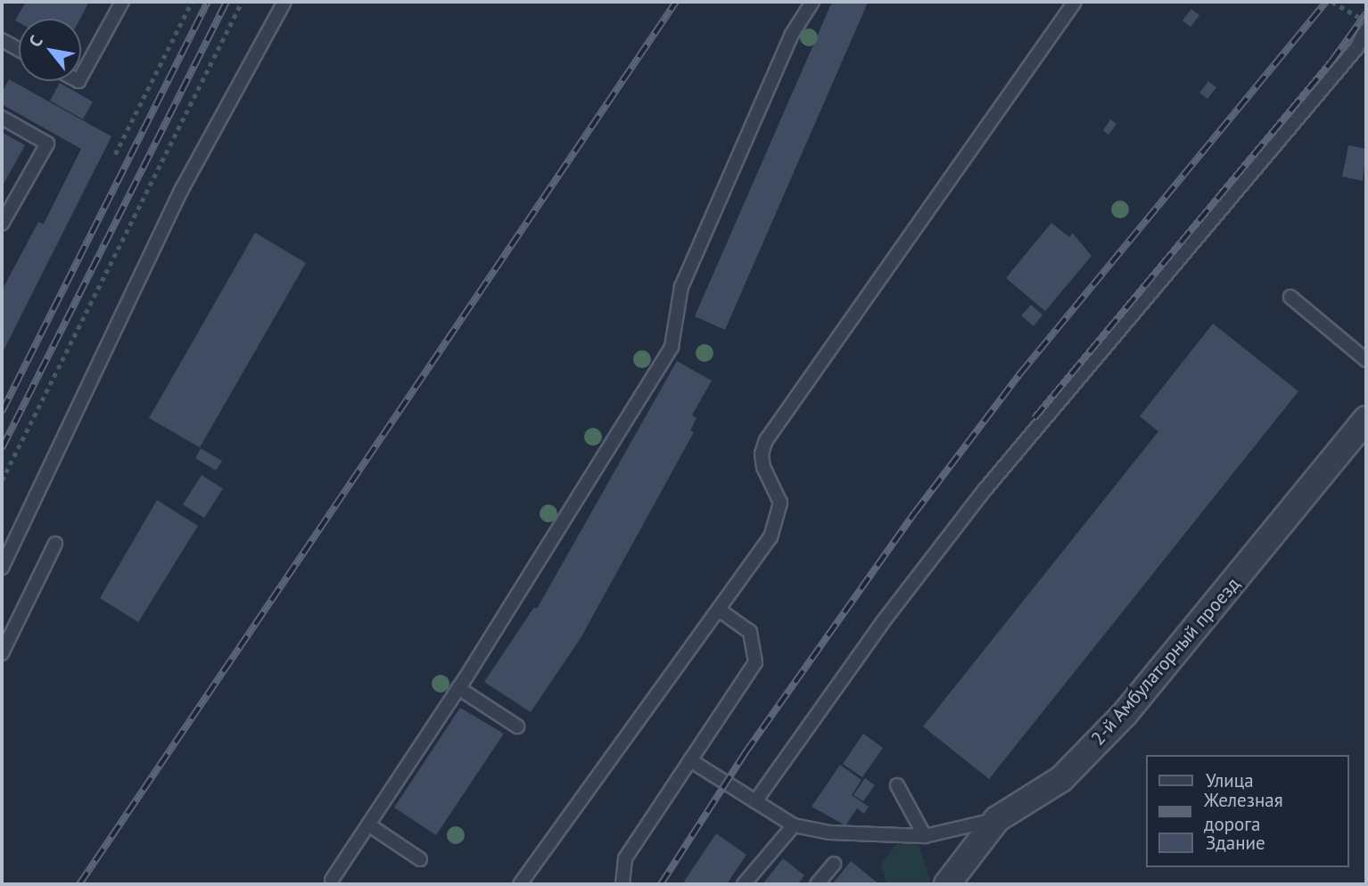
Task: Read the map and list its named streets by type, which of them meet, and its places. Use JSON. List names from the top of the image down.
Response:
{
  "streets": {
    "street": ["2-й Амбулаторный проезд"]
  },
  "legend": ["Улица", "Железная дорога", "Здание"],
  "north": "top left"
}
